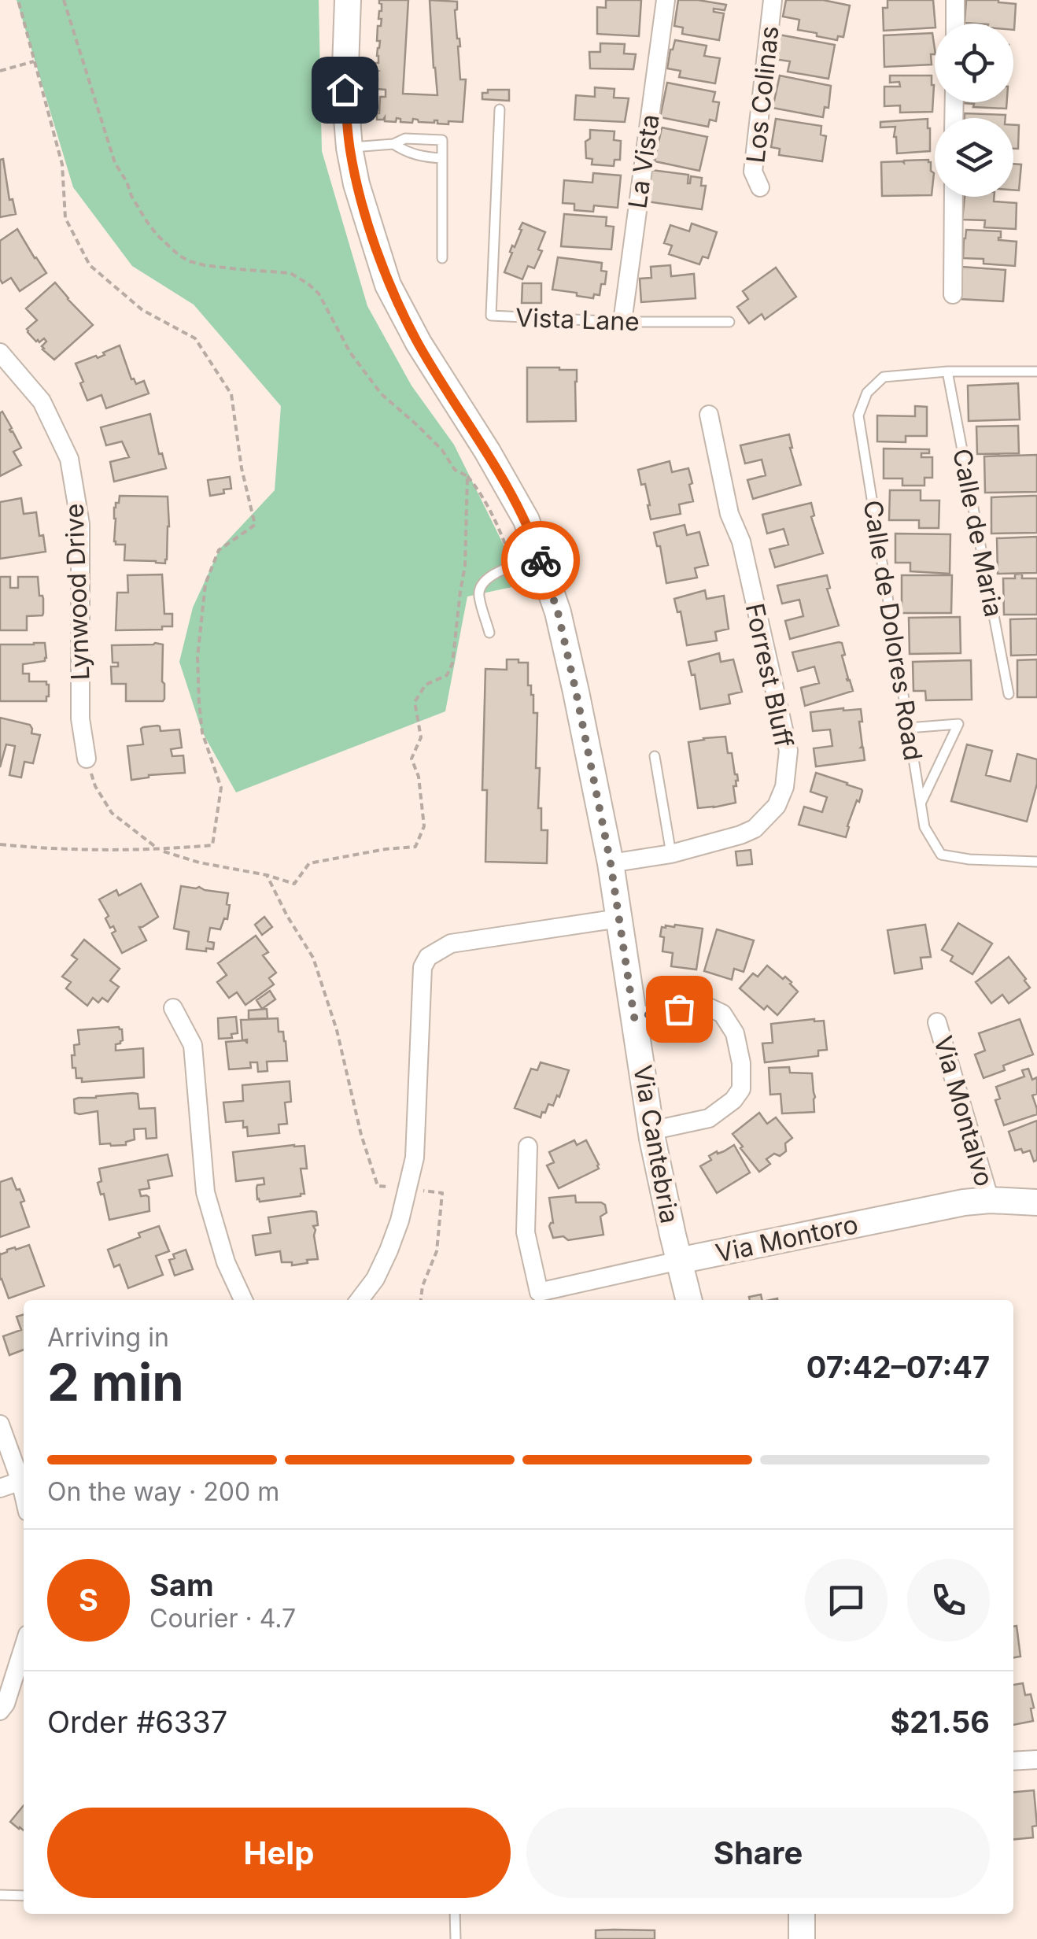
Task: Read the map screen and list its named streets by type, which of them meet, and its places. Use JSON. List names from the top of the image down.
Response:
{
  "streets": {
    "main road": ["Via Cantebria", "Via Montoro"],
    "street": [
      "Los Colinas",
      "La Vista",
      "Lynwood Drive",
      "Forrest Bluff",
      "Via Montalvo"
    ],
    "lane": ["Vista Lane", "Calle de Maria", "Calle de Dolores Road"]
  },
  "crossings": [
    ["La Vista", "Vista Lane"],
    ["Calle de Maria", "Calle de Dolores Road"],
    ["Forrest Bluff", "Via Cantebria"],
    ["Via Montalvo", "Via Montoro"],
    ["Via Cantebria", "Via Montoro"]
  ],
  "page": {
    "heading": ["2 min", "Arriving in", "07:42–07:47"],
    "panel": [
      "Sam",
      "Courier · 4.7",
      "Order #6337",
      "$21.56"
    ],
    "bar": "On the way · 200 m",
    "round": "S",
    "buttons": ["Help", "Share"]
  }
}
